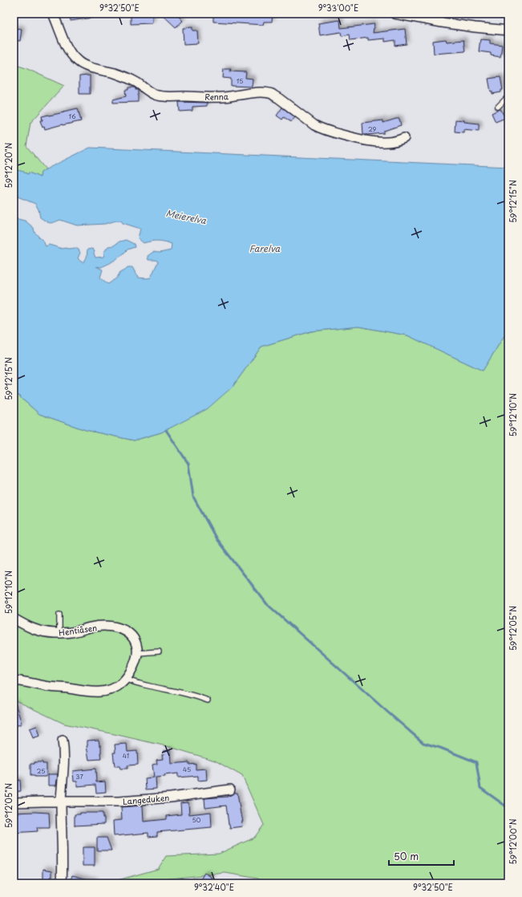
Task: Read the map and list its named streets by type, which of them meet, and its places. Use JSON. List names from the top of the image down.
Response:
{
  "streets": {
    "street": ["Renna", "Hentiåsen", "Langeduken"]
  },
  "water": ["Meierelva", "Farelva"],
  "house_numbers": [
    "15",
    "16",
    "29",
    "41",
    "45",
    "25",
    "37",
    "50"
  ],
  "scale_bar": "50 m",
  "coordinates": [
    "9°32'50\"E",
    "9°33'00\"E",
    "59°12'20\"N",
    "59°12'15\"N",
    "59°12'10\"N",
    "59°12'05\"N",
    "59°12'00\"N",
    "9°32'40\"E"
  ]
}
